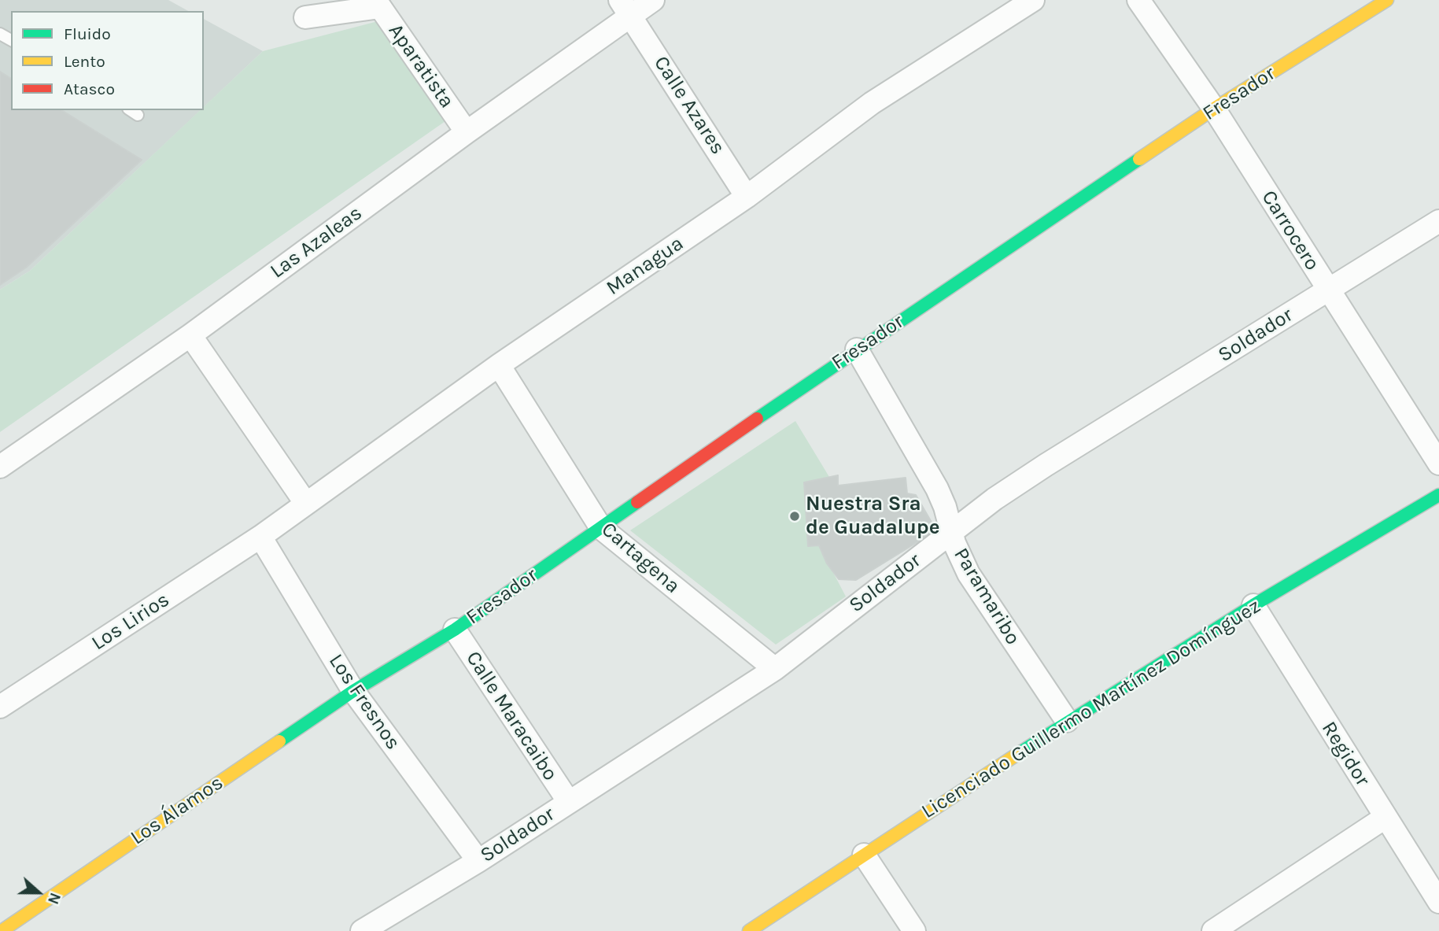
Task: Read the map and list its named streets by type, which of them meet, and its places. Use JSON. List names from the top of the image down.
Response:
{
  "streets": {
    "street": [
      "Aparatista",
      "Fresador",
      "Calle Azares",
      "Carrocero",
      "Las Azaleas",
      "Managua",
      "Soldador",
      "Cartagena",
      "Paramaribo",
      "Los Lirios",
      "Los Fresnos",
      "Licenciado Guillermo Martínez Domínguez",
      "Calle Maracaibo",
      "Regidor",
      "Los Álamos"
    ]
  },
  "crossings": [
    ["Aparatista", "Las Azaleas"],
    ["Fresador", "Carrocero"],
    ["Fresador", "Cartagena"],
    ["Fresador", "Paramaribo"],
    ["Fresador", "Los Fresnos"],
    ["Fresador", "Calle Maracaibo"],
    ["Fresador", "Los Álamos"],
    ["Calle Azares", "Las Azaleas"],
    ["Calle Azares", "Managua"],
    ["Carrocero", "Soldador"],
    ["Managua", "Cartagena"],
    ["Managua", "Los Lirios"],
    ["Managua", "Los Fresnos"],
    ["Soldador", "Cartagena"],
    ["Soldador", "Paramaribo"],
    ["Soldador", "Los Fresnos"],
    ["Soldador", "Calle Maracaibo"],
    ["Paramaribo", "Licenciado Guillermo Martínez Domínguez"],
    ["Los Lirios", "Los Fresnos"],
    ["Los Fresnos", "Los Álamos"],
    ["Licenciado Guillermo Martínez Domínguez", "Regidor"]
  ],
  "places": ["Nuestra Sra de Guadalupe"],
  "legend": ["Fluido", "Lento", "Atasco"],
  "north": "right"
}
